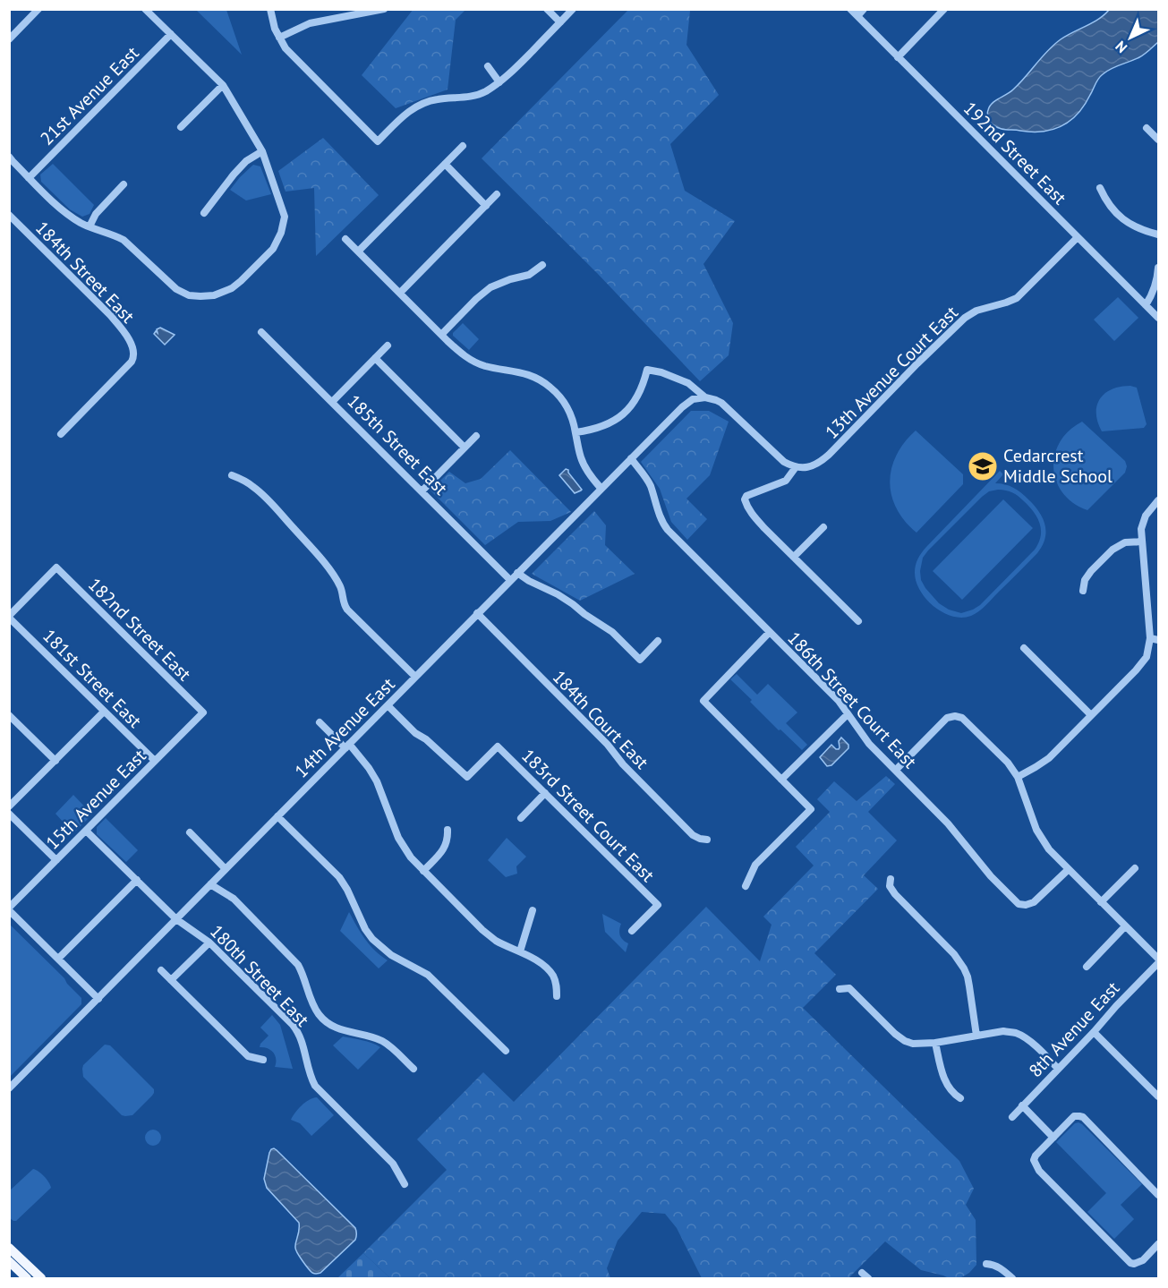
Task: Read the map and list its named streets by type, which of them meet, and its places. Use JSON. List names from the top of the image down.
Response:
{
  "streets": {
    "street": [
      "21st Avenue East",
      "192nd Street East",
      "184th Street East",
      "13th Avenue Court East",
      "185th Street East",
      "182nd Street East",
      "181st Street East",
      "186th Street Court East",
      "184th Court East",
      "14th Avenue East",
      "15th Avenue East",
      "183rd Street Court East",
      "180th Street East",
      "8th Avenue East"
    ]
  },
  "crossings": [
    ["192nd Street East", "13th Avenue Court East"],
    ["185th Street East", "14th Avenue East"],
    ["182nd Street East", "181st Street East"],
    ["182nd Street East", "15th Avenue East"],
    ["181st Street East", "15th Avenue East"],
    ["186th Street Court East", "14th Avenue East"],
    ["184th Court East", "14th Avenue East"],
    ["14th Avenue East", "183rd Street Court East"],
    ["14th Avenue East", "180th Street East"],
    ["15th Avenue East", "180th Street East"]
  ],
  "places": {
    "school or university": ["Cedarcrest Middle School"]
  },
  "north": "bottom left"
}
